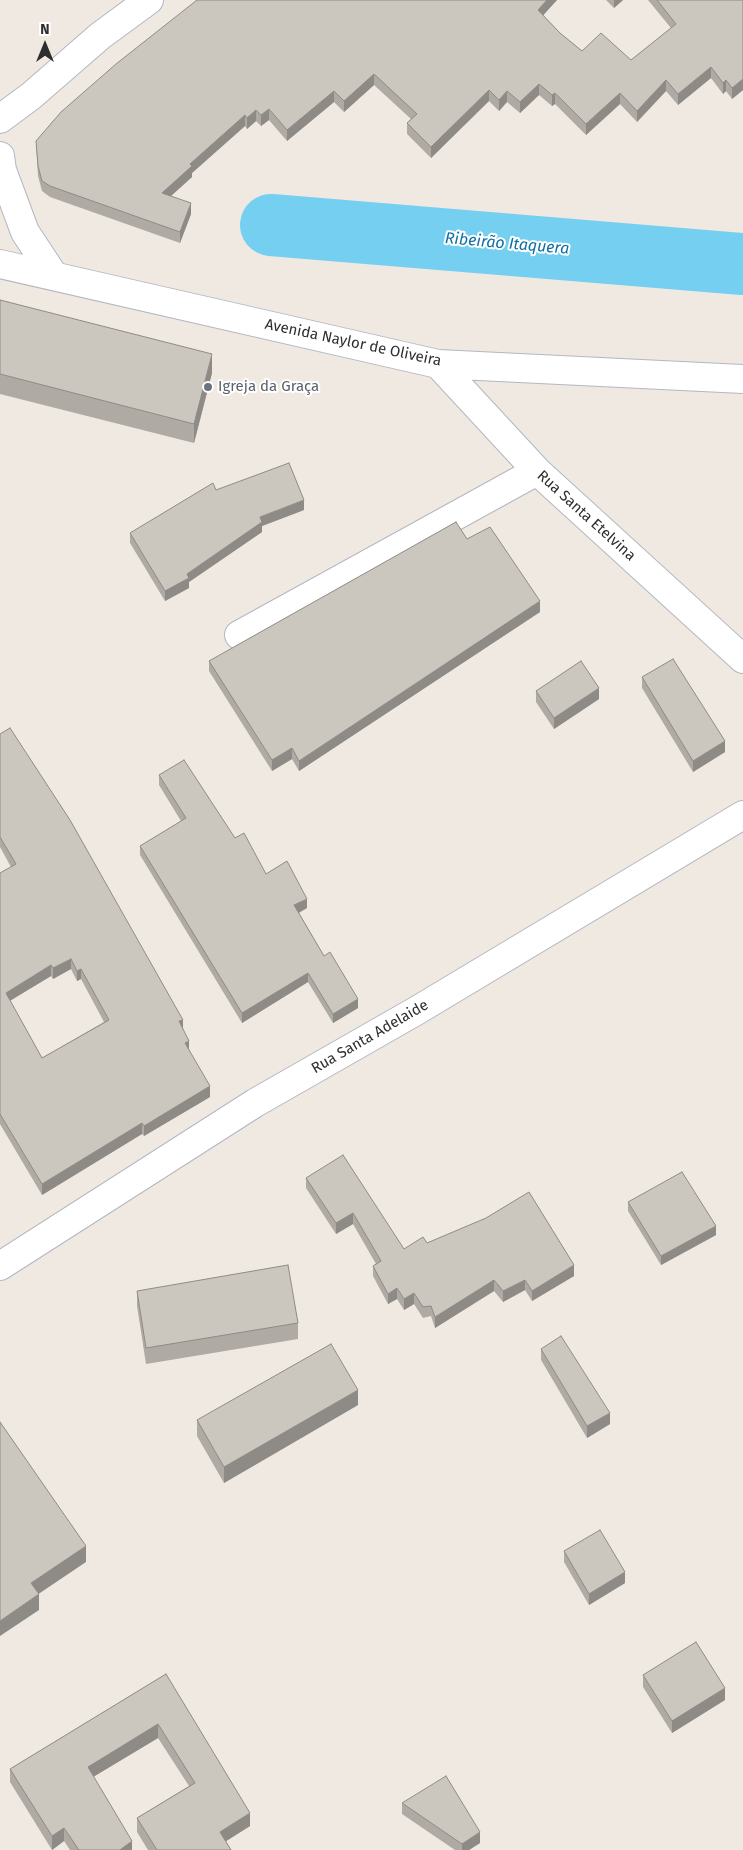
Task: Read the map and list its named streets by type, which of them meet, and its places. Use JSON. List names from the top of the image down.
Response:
{
  "streets": {
    "street": ["Avenida Naylor de Oliveira", "Rua Santa Etelvina", "Rua Santa Adelaide"]
  },
  "crossings": [
    ["Avenida Naylor de Oliveira", "Rua Santa Etelvina"]
  ],
  "water": ["Ribeirão Itaquera"],
  "places": ["Igreja da Graça"],
  "north": "top"
}
